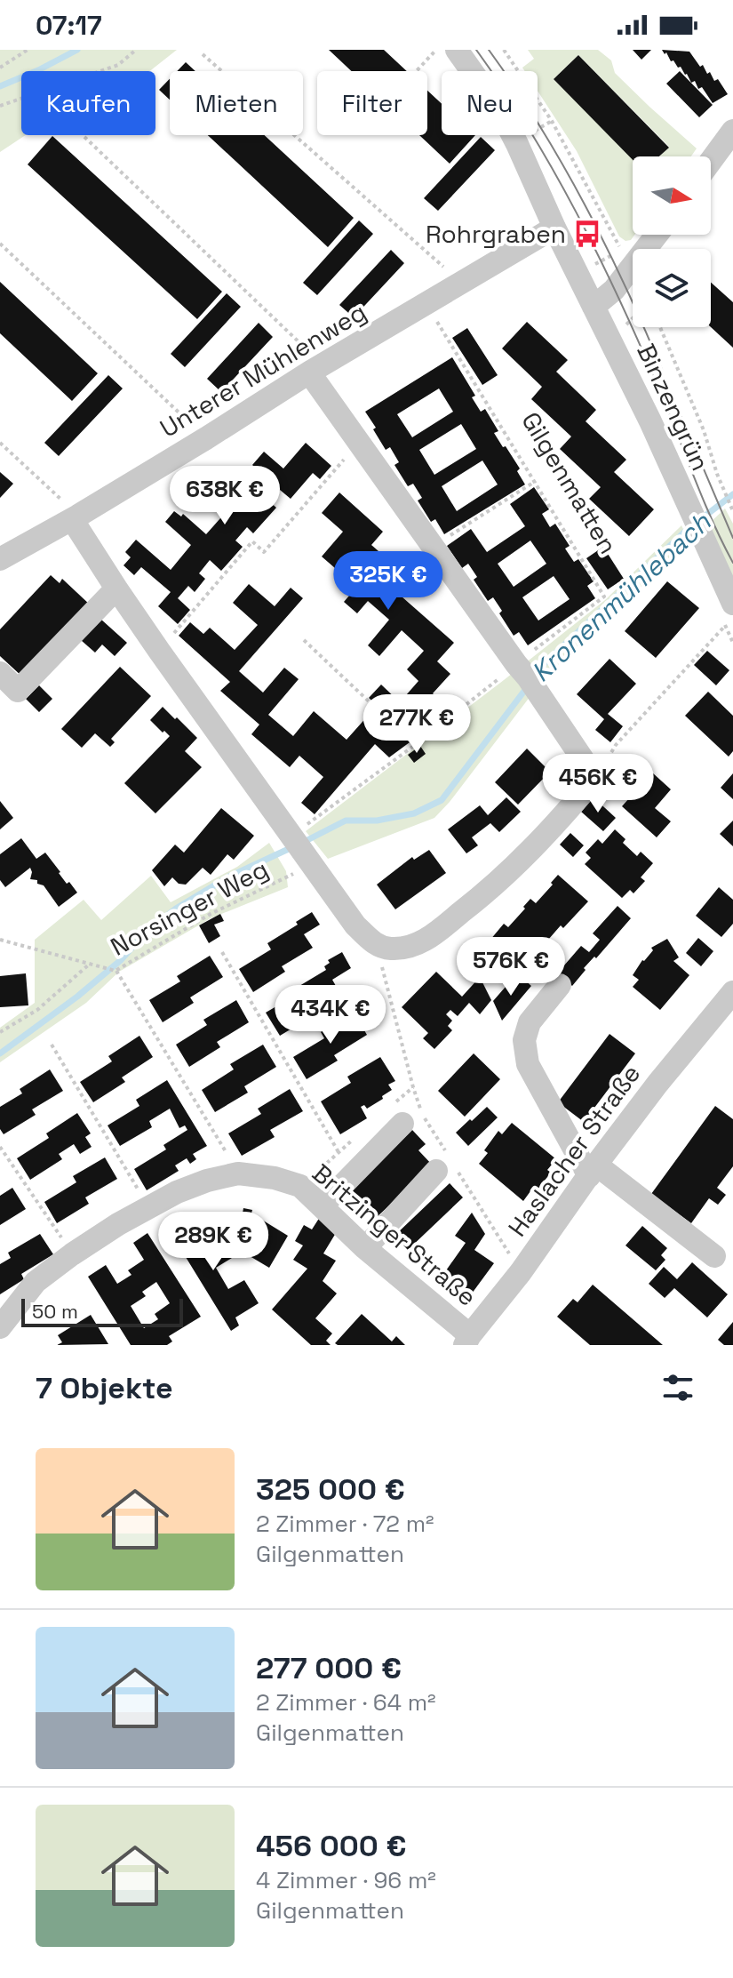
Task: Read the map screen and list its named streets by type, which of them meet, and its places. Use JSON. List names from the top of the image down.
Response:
{
  "streets": {
    "street": [
      "Unterer Mühlenweg",
      "Binzengrün",
      "Haslacher Straße",
      "Britzinger Straße"
    ],
    "path": ["Gilgenmatten", "Norsinger Weg"]
  },
  "crossings": [
    ["Unterer Mühlenweg", "Binzengrün"],
    ["Unterer Mühlenweg", "Gilgenmatten"],
    ["Gilgenmatten", "Norsinger Weg"],
    ["Haslacher Straße", "Britzinger Straße"]
  ],
  "water": ["Kronenmühlebach"],
  "places": {
    "bus stop": ["Rohrgraben"]
  },
  "scale_bar": "50 m",
  "north": "right",
  "page": {
    "status": "07:17",
    "chip": [
      "Kaufen",
      "Mieten",
      "Filter",
      "Neu"
    ],
    "price": [
      "638K €",
      "325K €",
      "277K €",
      "456K €",
      "576K €",
      "434K €",
      "289K €"
    ],
    "scale": "50 m",
    "heading": "7 Objekte",
    "list": [
      {
        "name": "325 000 €",
        "note": "2 Zimmer · 72 m² · Gilgenmatten"
      },
      {
        "name": "277 000 €",
        "note": "2 Zimmer · 64 m² · Gilgenmatten"
      },
      {
        "name": "456 000 €",
        "note": "4 Zimmer · 96 m² · Gilgenmatten"
      }
    ]
  }
}
